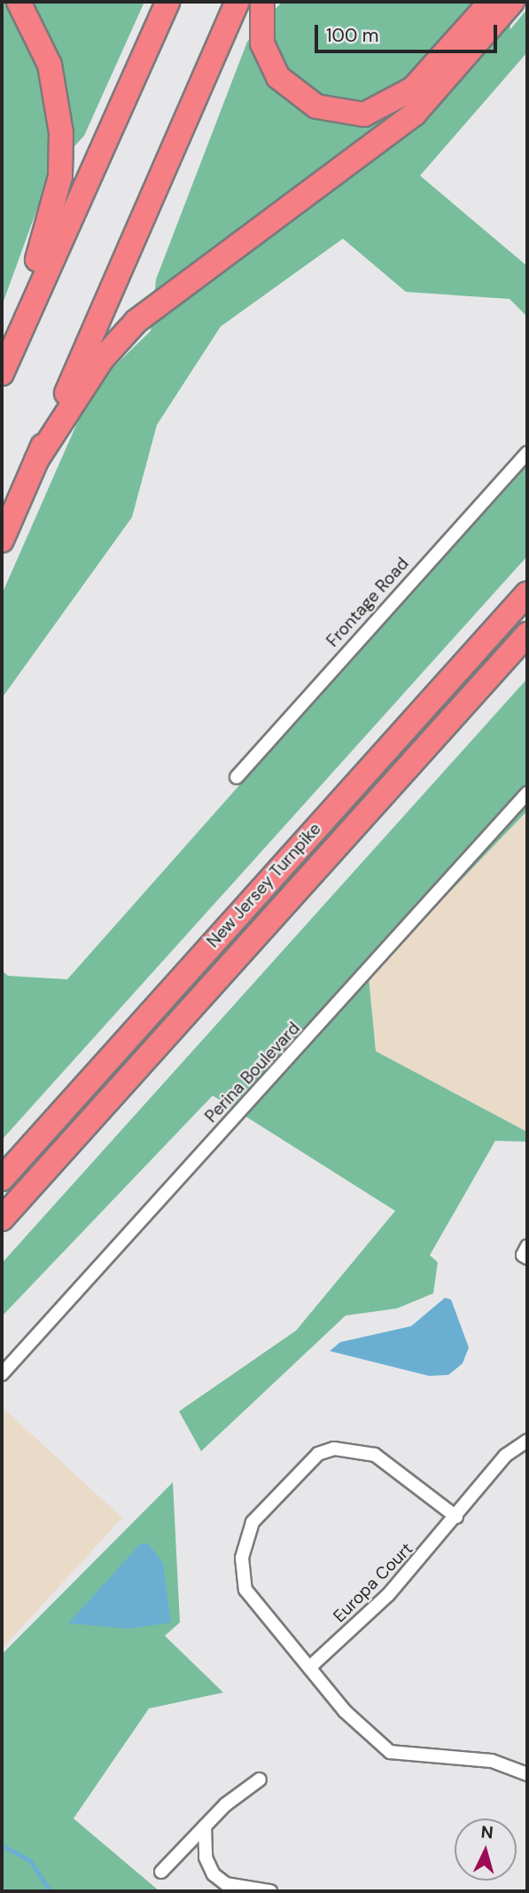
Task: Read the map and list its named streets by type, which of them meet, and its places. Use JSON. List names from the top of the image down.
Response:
{
  "streets": {
    "highway": ["New Jersey Turnpike"],
    "street": ["Frontage Road", "Perina Boulevard", "Europa Court"]
  },
  "scale_bar": "100 m",
  "north": "top"
}
